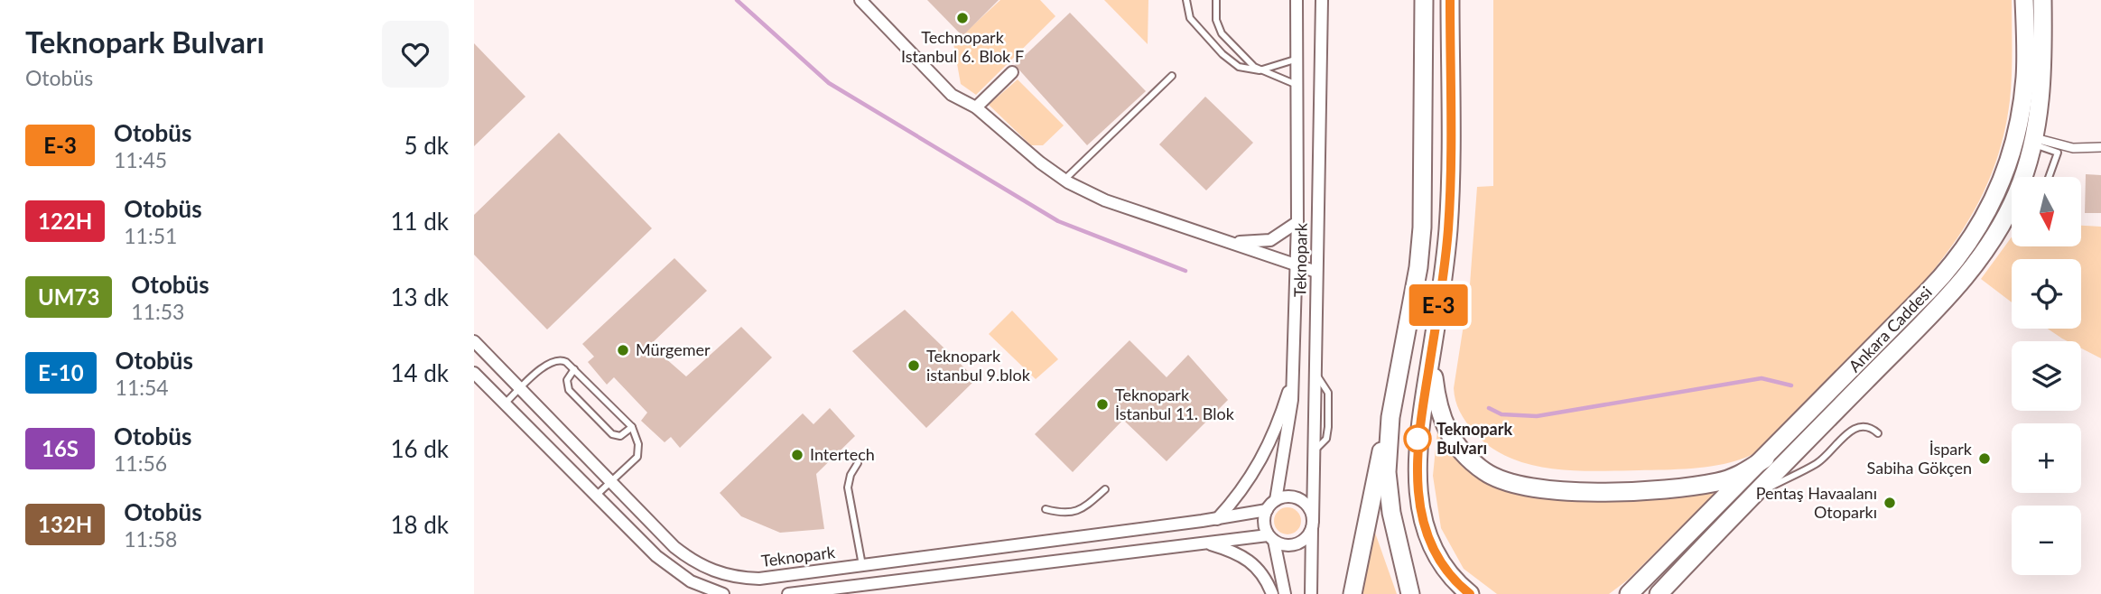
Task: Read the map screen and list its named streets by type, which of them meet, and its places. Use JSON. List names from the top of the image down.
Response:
{
  "streets": {
    "main road": ["Ankara Caddesi"],
    "street": ["Teknopark"]
  },
  "places": [
    "Technopark Istanbul 6. Blok F",
    "Mürgemer",
    "Teknopark istanbul 9.blok",
    "Teknopark İstanbul 11. Blok",
    "Teknopark Bulvarı",
    "Intertech",
    "İspark Sabiha Gökçen",
    "Pentaş Havaalanı Otoparkı"
  ],
  "lines": ["bus line E-3"],
  "north": "bottom",
  "page": {
    "heading": ["Teknopark Bulvarı", "Otobüs"],
    "on_map": "E-3",
    "list": [
      {
        "mark": "E-3",
        "name": "Otobüs",
        "note": "11:45",
        "value": "5 dk"
      },
      {
        "mark": "122H",
        "name": "Otobüs",
        "note": "11:51",
        "value": "11 dk"
      },
      {
        "mark": "UM73",
        "name": "Otobüs",
        "note": "11:53",
        "value": "13 dk"
      },
      {
        "mark": "E-10",
        "name": "Otobüs",
        "note": "11:54",
        "value": "14 dk"
      },
      {
        "mark": "16S",
        "name": "Otobüs",
        "note": "11:56",
        "value": "16 dk"
      },
      {
        "mark": "132H",
        "name": "Otobüs",
        "note": "11:58",
        "value": "18 dk"
      }
    ],
    "map_buttons": ["+", "−"]
  }
}
